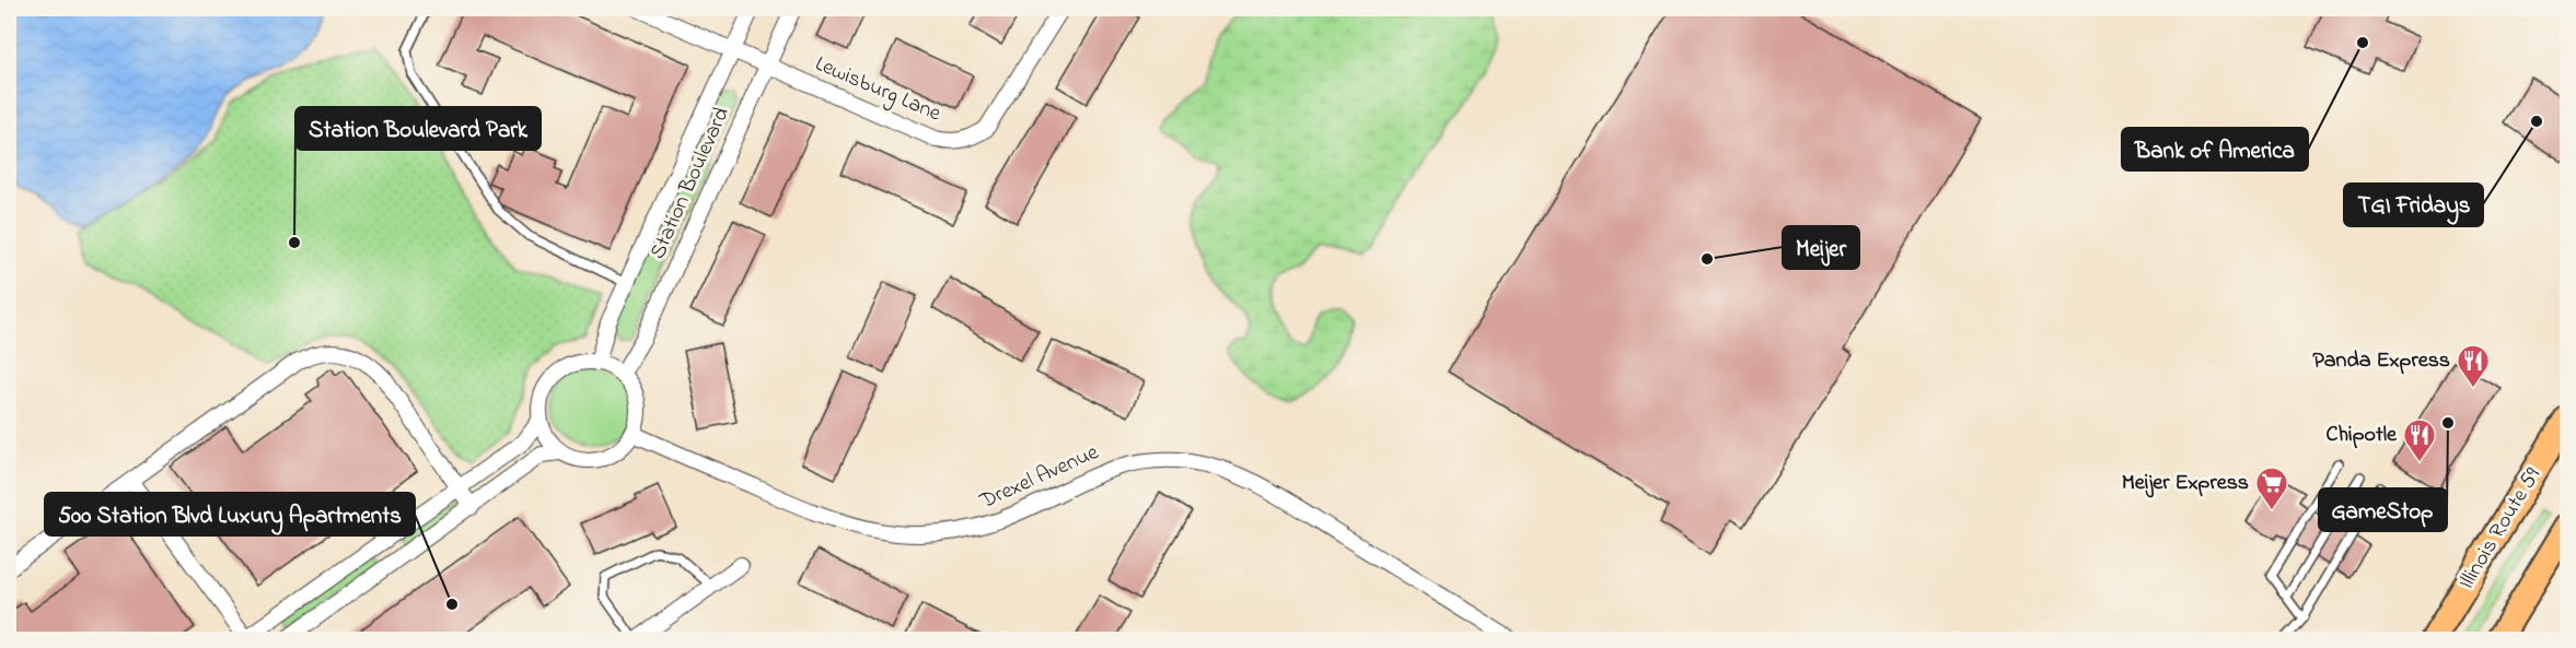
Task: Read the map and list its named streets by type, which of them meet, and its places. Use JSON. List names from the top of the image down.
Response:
{
  "streets": {
    "main road": ["Illinois Route 59"],
    "street": ["Lewisburg Lane", "Station Boulevard", "Drexel Avenue"]
  },
  "crossings": [
    ["Lewisburg Lane", "Station Boulevard"],
    ["Station Boulevard", "Drexel Avenue"]
  ],
  "places": {
    "other": [
      "Bank of America",
      "TGI Fridays",
      "Station Boulevard Park",
      "Meijer",
      "GameStop",
      "500 Station Blvd Luxury Apartments"
    ],
    "restaurant": ["Panda Express", "Chipotle"],
    "supermarket": ["Meijer Express"]
  }
}
